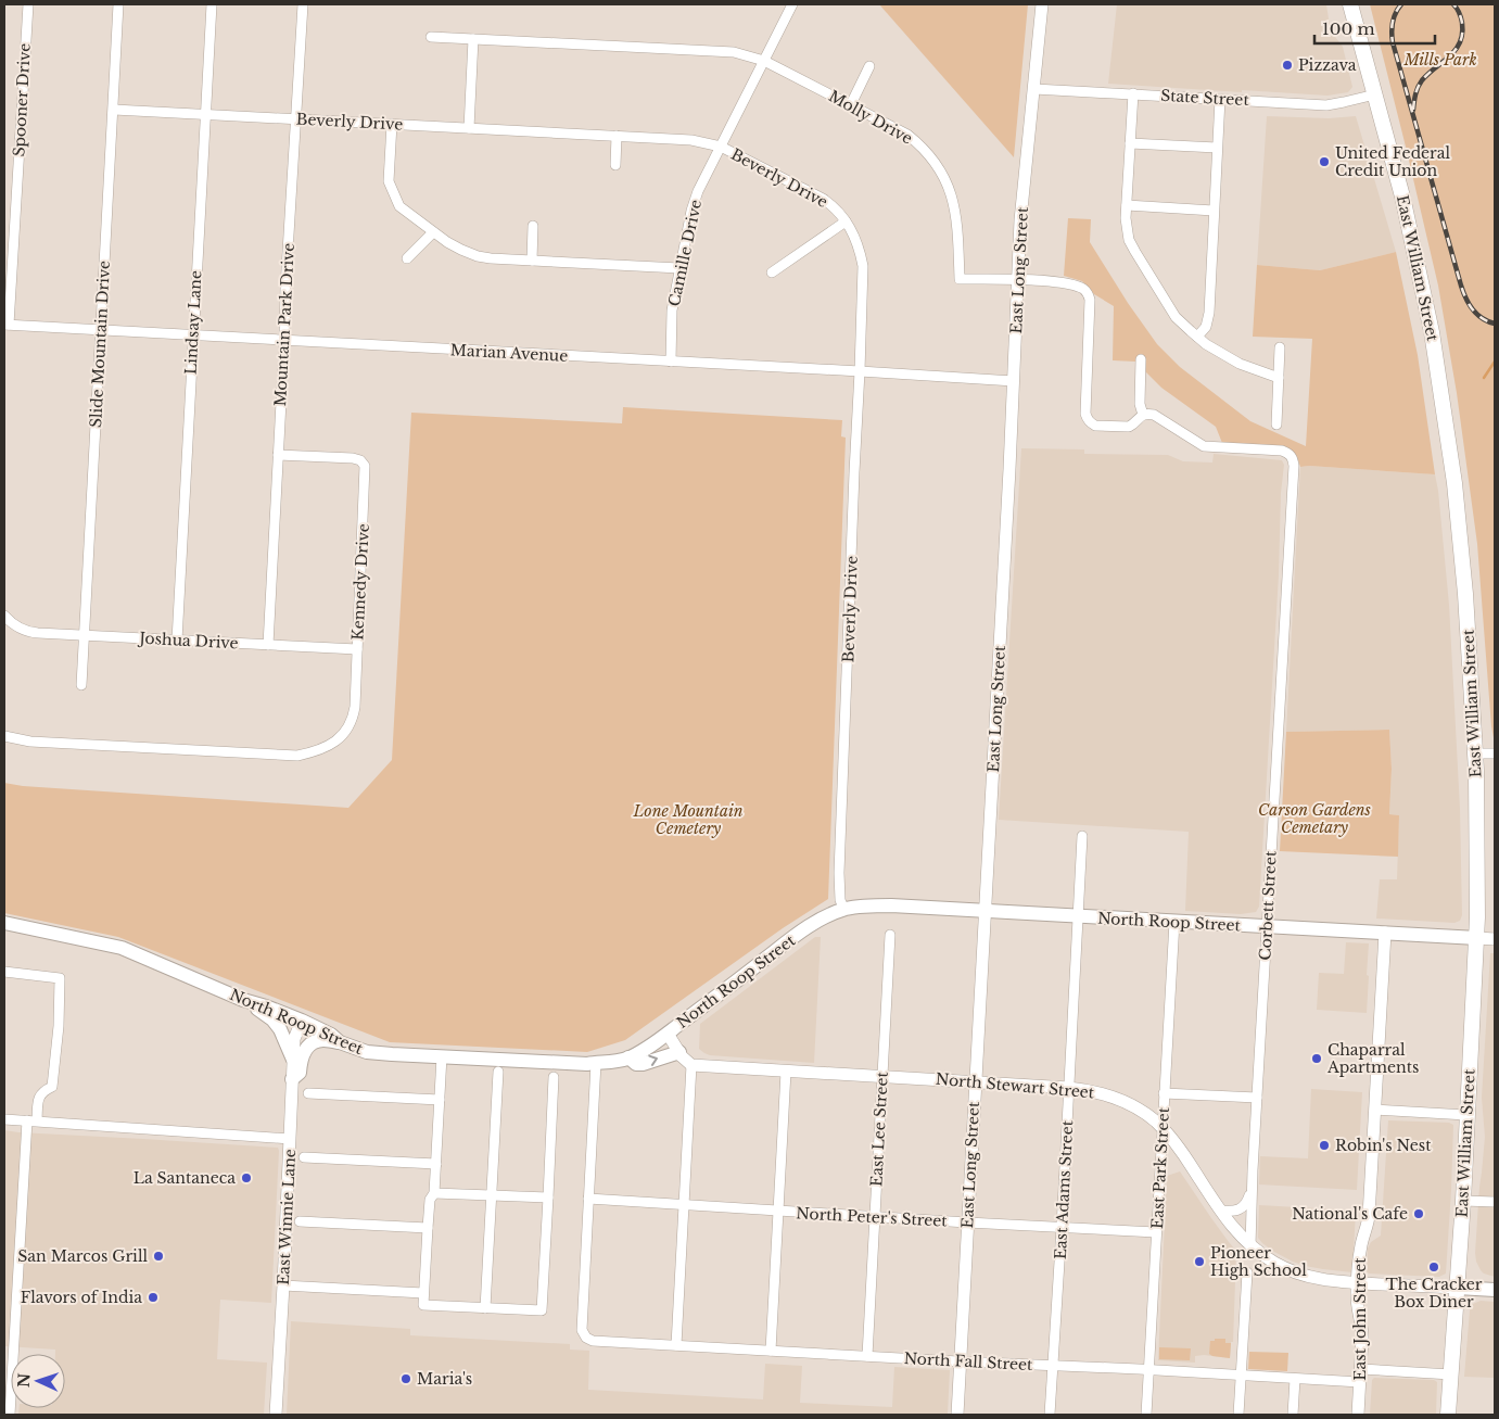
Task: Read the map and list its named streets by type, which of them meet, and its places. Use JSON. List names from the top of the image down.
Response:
{
  "streets": {
    "main road": ["East William Street", "North Roop Street", "North Stewart Street"],
    "street": [
      "State Street",
      "Spooner Drive",
      "Molly Drive",
      "Beverly Drive",
      "Camille Drive",
      "East Long Street",
      "Lindsay Lane",
      "Mountain Park Drive",
      "Slide Mountain Drive",
      "Marian Avenue",
      "Kennedy Drive",
      "Joshua Drive",
      "Corbett Street",
      "East Lee Street",
      "East Park Street",
      "East Adams Street",
      "East Winnie Lane",
      "North Peter's Street",
      "East John Street",
      "North Fall Street"
    ]
  },
  "crossings": [
    ["State Street", "East William Street"],
    ["State Street", "East Long Street"],
    ["Spooner Drive", "Marian Avenue"],
    ["Molly Drive", "Camille Drive"],
    ["Molly Drive", "East Long Street"],
    ["Molly Drive", "Corbett Street"],
    ["Beverly Drive", "Camille Drive"],
    ["Beverly Drive", "Lindsay Lane"],
    ["Beverly Drive", "Mountain Park Drive"],
    ["Beverly Drive", "Slide Mountain Drive"],
    ["Beverly Drive", "Marian Avenue"],
    ["Beverly Drive", "North Roop Street"],
    ["Camille Drive", "Marian Avenue"],
    ["East William Street", "North Roop Street"],
    ["East William Street", "North Stewart Street"],
    ["East Long Street", "Marian Avenue"],
    ["East Long Street", "North Roop Street"],
    ["East Long Street", "North Stewart Street"],
    ["East Long Street", "North Peter's Street"],
    ["East Long Street", "North Fall Street"],
    ["Lindsay Lane", "Marian Avenue"],
    ["Lindsay Lane", "Joshua Drive"],
    ["Mountain Park Drive", "Marian Avenue"],
    ["Mountain Park Drive", "Kennedy Drive"],
    ["Mountain Park Drive", "Joshua Drive"],
    ["Slide Mountain Drive", "Marian Avenue"],
    ["Slide Mountain Drive", "Joshua Drive"],
    ["Kennedy Drive", "Joshua Drive"],
    ["Corbett Street", "North Roop Street"],
    ["Corbett Street", "North Stewart Street"],
    ["North Roop Street", "East Park Street"],
    ["North Roop Street", "East Adams Street"],
    ["North Roop Street", "East Winnie Lane"],
    ["North Roop Street", "East John Street"],
    ["North Stewart Street", "East Lee Street"],
    ["North Stewart Street", "East Park Street"],
    ["North Stewart Street", "East Adams Street"],
    ["North Stewart Street", "East John Street"],
    ["East Lee Street", "North Peter's Street"],
    ["East Lee Street", "North Fall Street"],
    ["East Park Street", "North Peter's Street"],
    ["East Park Street", "North Fall Street"],
    ["East Adams Street", "North Peter's Street"],
    ["East Adams Street", "North Fall Street"],
    ["North Peter's Street", "North Fall Street"],
    ["East John Street", "North Fall Street"]
  ],
  "parks": ["Mills Park", "Carson Gardens Cemetary", "Lone Mountain Cemetery"],
  "places": [
    "Pizzava",
    "United Federal Credit Union",
    "Chaparral Apartments",
    "Robin's Nest",
    "La Santaneca",
    "National's Cafe",
    "San Marcos Grill",
    "Pioneer High School",
    "The Cracker Box Diner",
    "Flavors of India",
    "Maria's"
  ],
  "scale_bar": "100 m",
  "north": "left"
}
